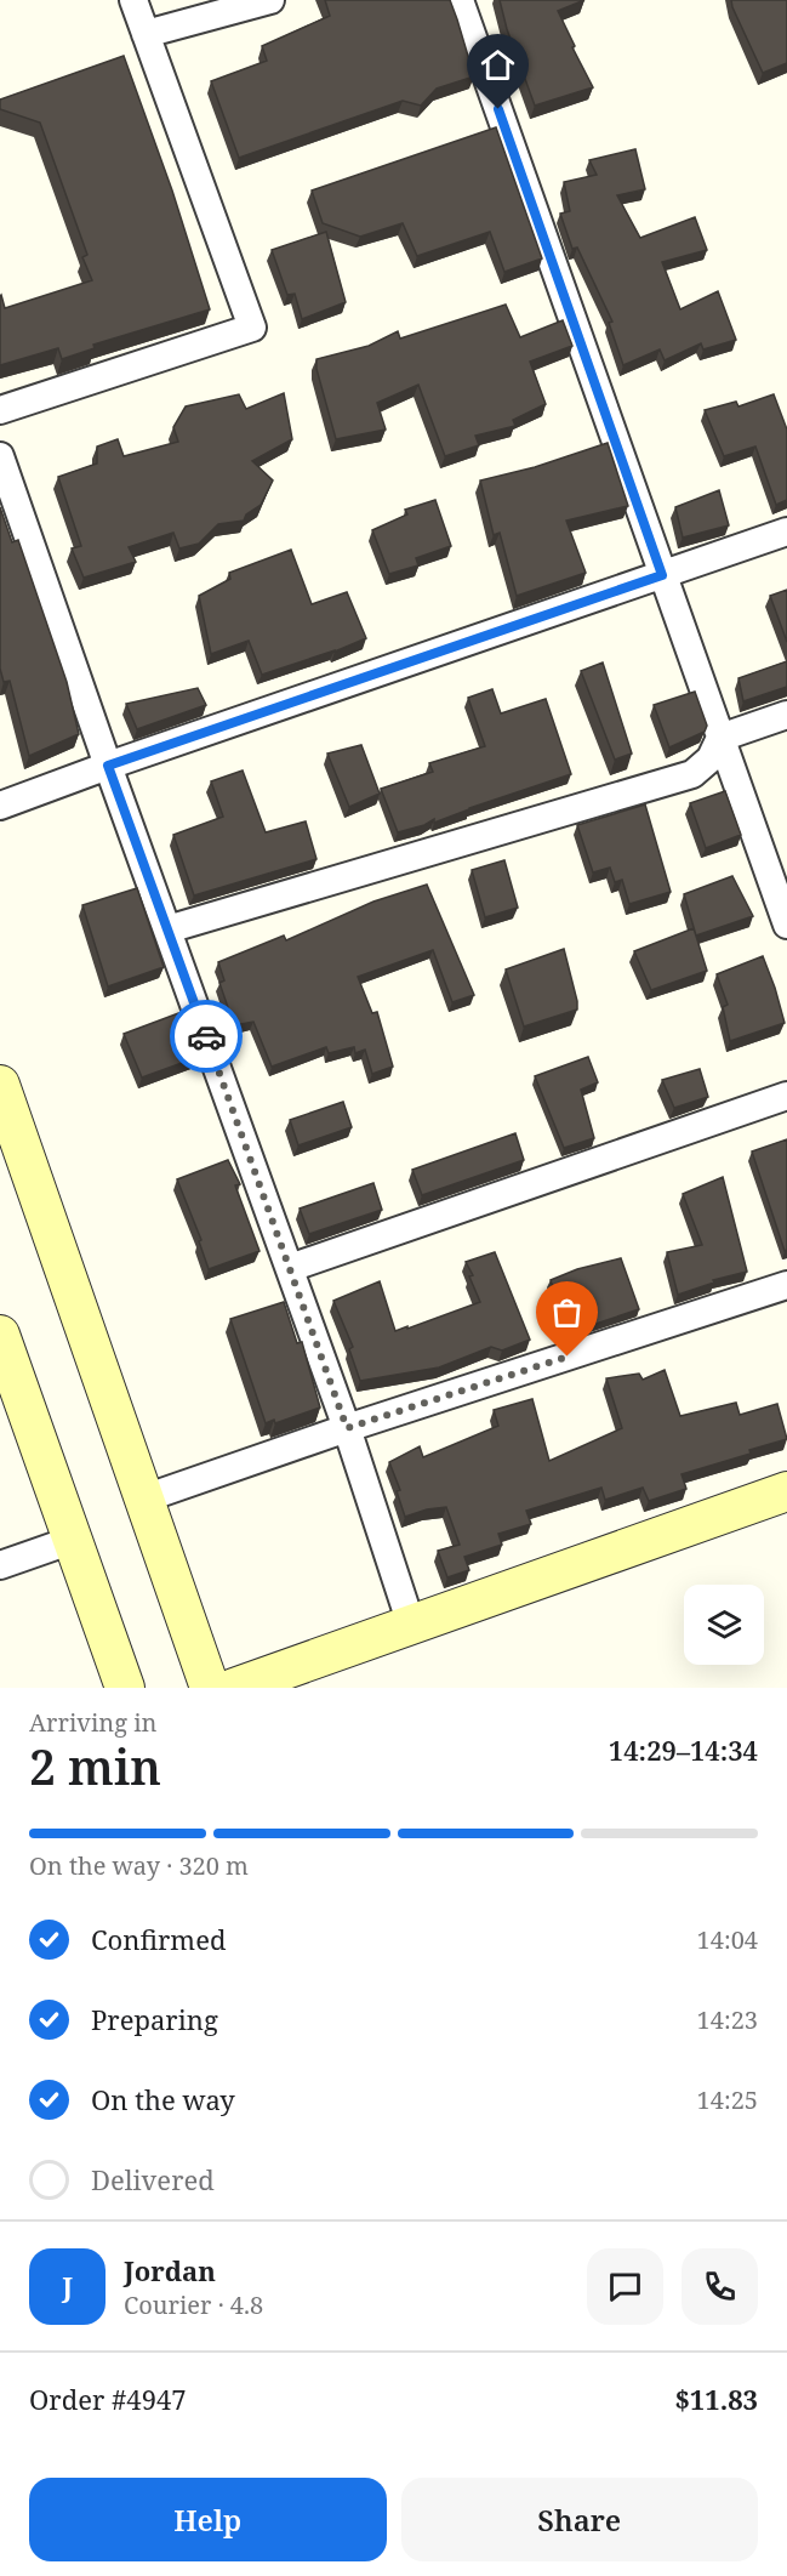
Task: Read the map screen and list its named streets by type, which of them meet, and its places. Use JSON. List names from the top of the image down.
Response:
{
  "page": {
    "heading": ["2 min", "Arriving in", "14:29–14:34"],
    "panel": [
      "Jordan",
      "Courier · 4.8",
      "Order #4947",
      "$11.83"
    ],
    "bar": "On the way · 320 m",
    "list": [
      ["Confirmed", "14:04"],
      ["Preparing", "14:23"],
      ["On the way", "14:25"],
      "Delivered"
    ],
    "round": "J",
    "buttons": ["Help", "Share"]
  }
}
